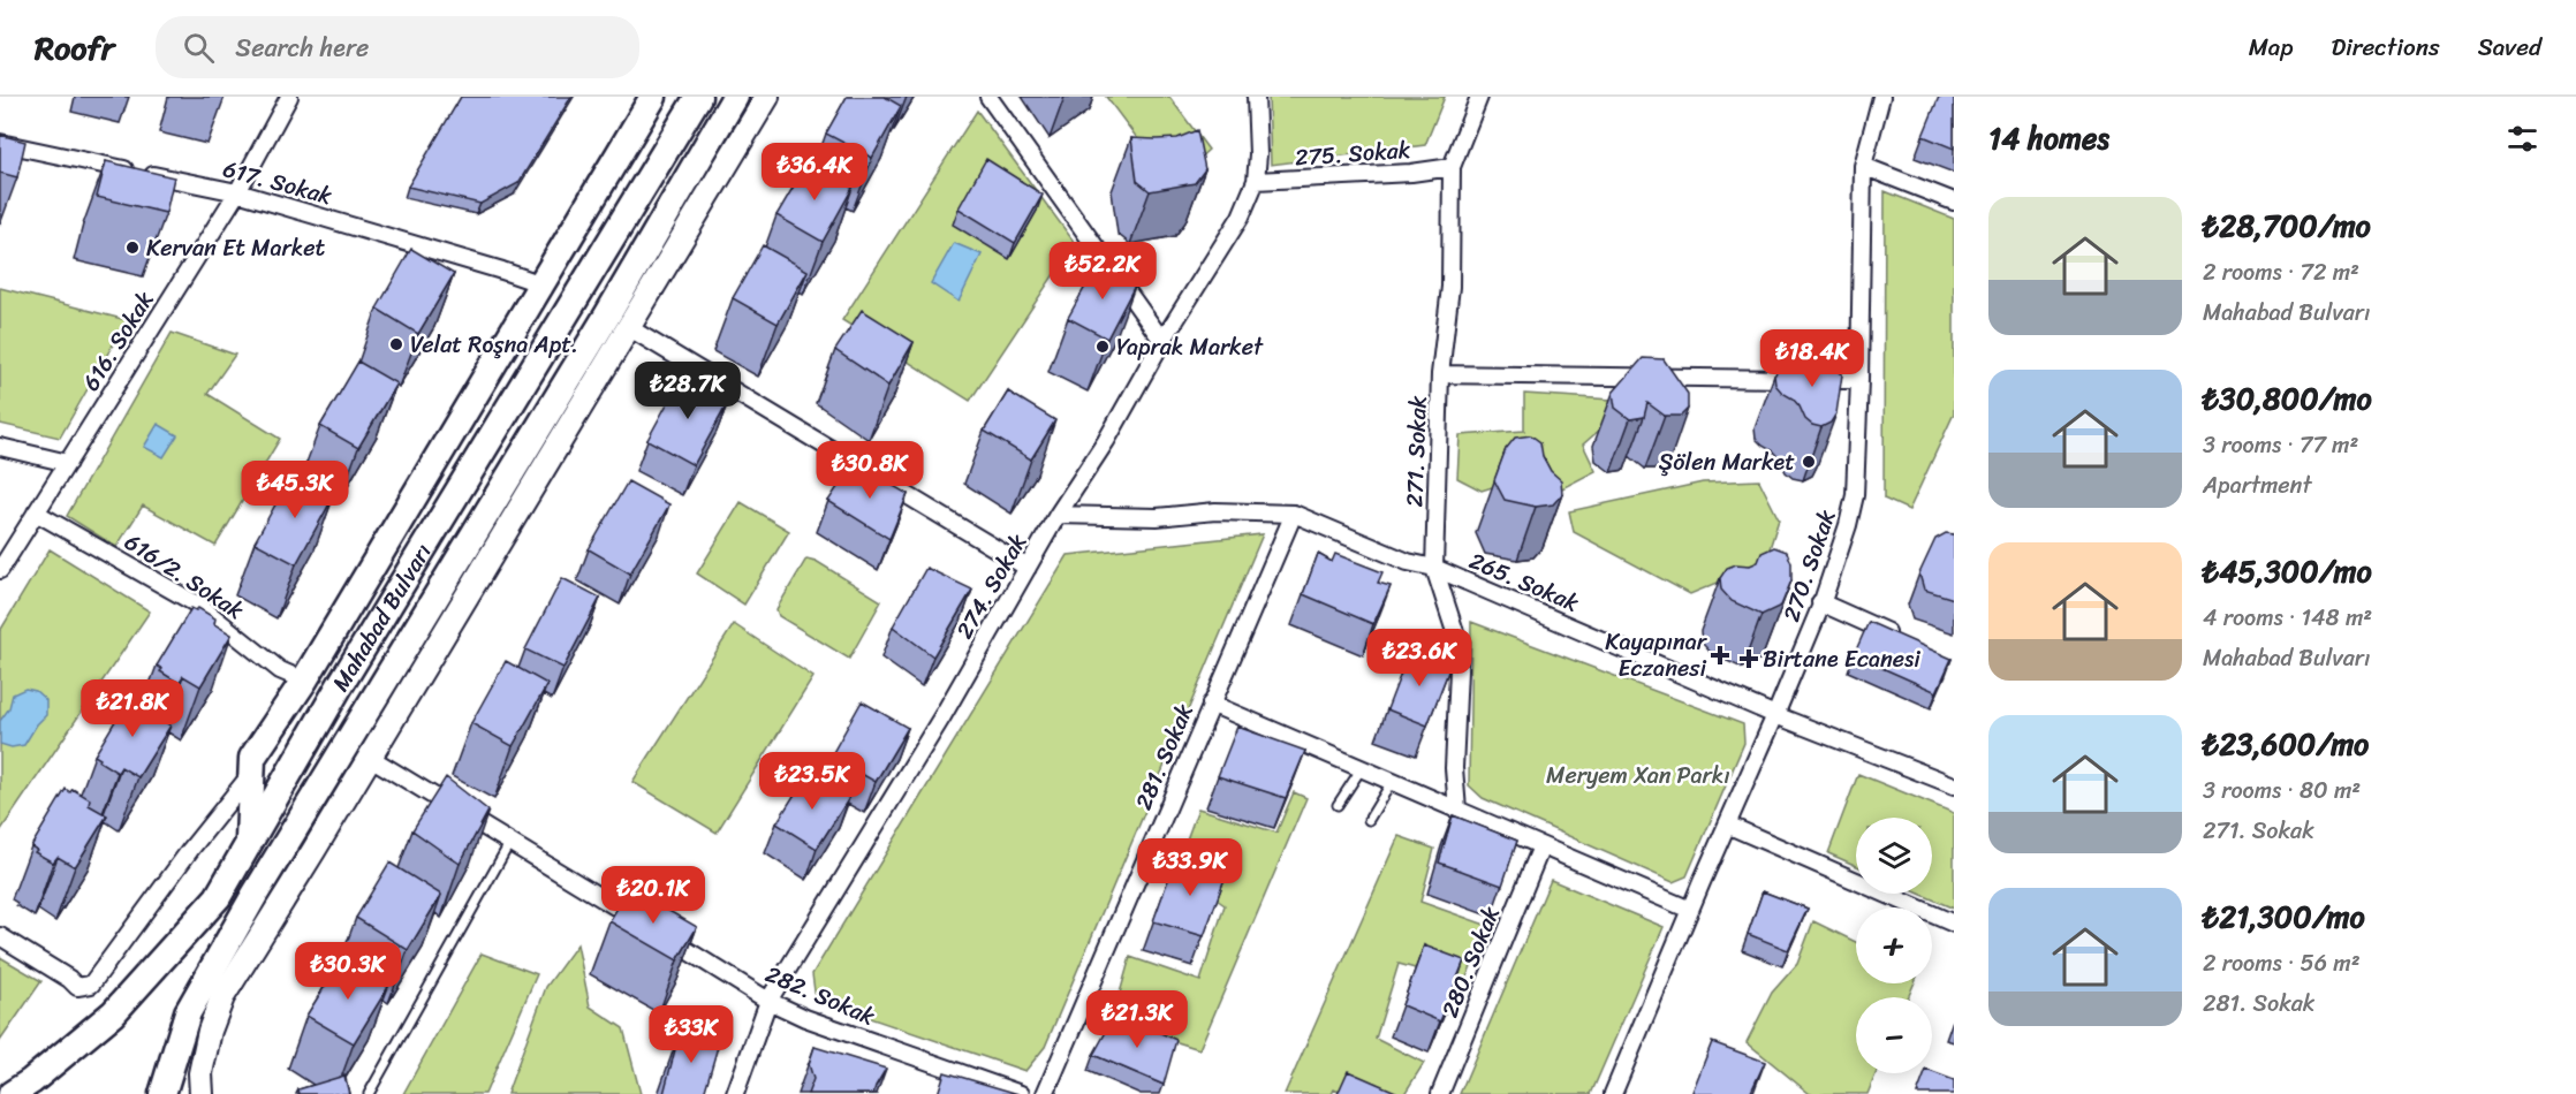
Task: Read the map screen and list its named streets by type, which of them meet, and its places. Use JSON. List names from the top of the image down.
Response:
{
  "streets": {
    "main road": ["Mahabad Bulvarı"],
    "street": [
      "275. Sokak",
      "617. Sokak",
      "616. Sokak",
      "271. Sokak",
      "270. Sokak",
      "616/2. Sokak",
      "265. Sokak",
      "274. Sokak",
      "281. Sokak",
      "280. Sokak",
      "282. Sokak"
    ]
  },
  "crossings": [
    ["275. Sokak", "271. Sokak"],
    ["275. Sokak", "274. Sokak"],
    ["617. Sokak", "616. Sokak"],
    ["616. Sokak", "616/2. Sokak"],
    ["271. Sokak", "265. Sokak"],
    ["270. Sokak", "265. Sokak"],
    ["265. Sokak", "274. Sokak"],
    ["265. Sokak", "281. Sokak"],
    ["274. Sokak", "282. Sokak"]
  ],
  "parks": ["Meryem Xan Parkı"],
  "places": {
    "other": [
      "Kervan Et Market",
      "Velat Roşna Apt.",
      "Yaprak Market",
      "Şölen Market"
    ],
    "health": ["Kayapınar Eczanesi", "Birtane Ecanesi"]
  },
  "page": {
    "header": "Roofr",
    "search": "Search here",
    "nav": ["Map", "Directions", "Saved"],
    "heading": "14 homes",
    "price": [
      "₺36.4K",
      "₺52.2K",
      "₺18.4K",
      "₺28.7K",
      "₺30.8K",
      "₺45.3K",
      "₺23.6K",
      "₺21.8K",
      "₺23.5K",
      "₺33.9K",
      "₺20.1K",
      "₺30.3K",
      "₺21.3K",
      "₺33K"
    ],
    "list": [
      {
        "name": "₺28,700/mo",
        "note": "2 rooms · 72 m² · Mahabad Bulvarı"
      },
      {
        "name": "₺30,800/mo",
        "note": "3 rooms · 77 m² · Apartment"
      },
      {
        "name": "₺45,300/mo",
        "note": "4 rooms · 148 m² · Mahabad Bulvarı"
      },
      {
        "name": "₺23,600/mo",
        "note": "3 rooms · 80 m² · 271. Sokak"
      },
      {
        "name": "₺21,300/mo",
        "note": "2 rooms · 56 m² · 281. Sokak"
      }
    ],
    "map_buttons": ["+", "−"]
  }
}
